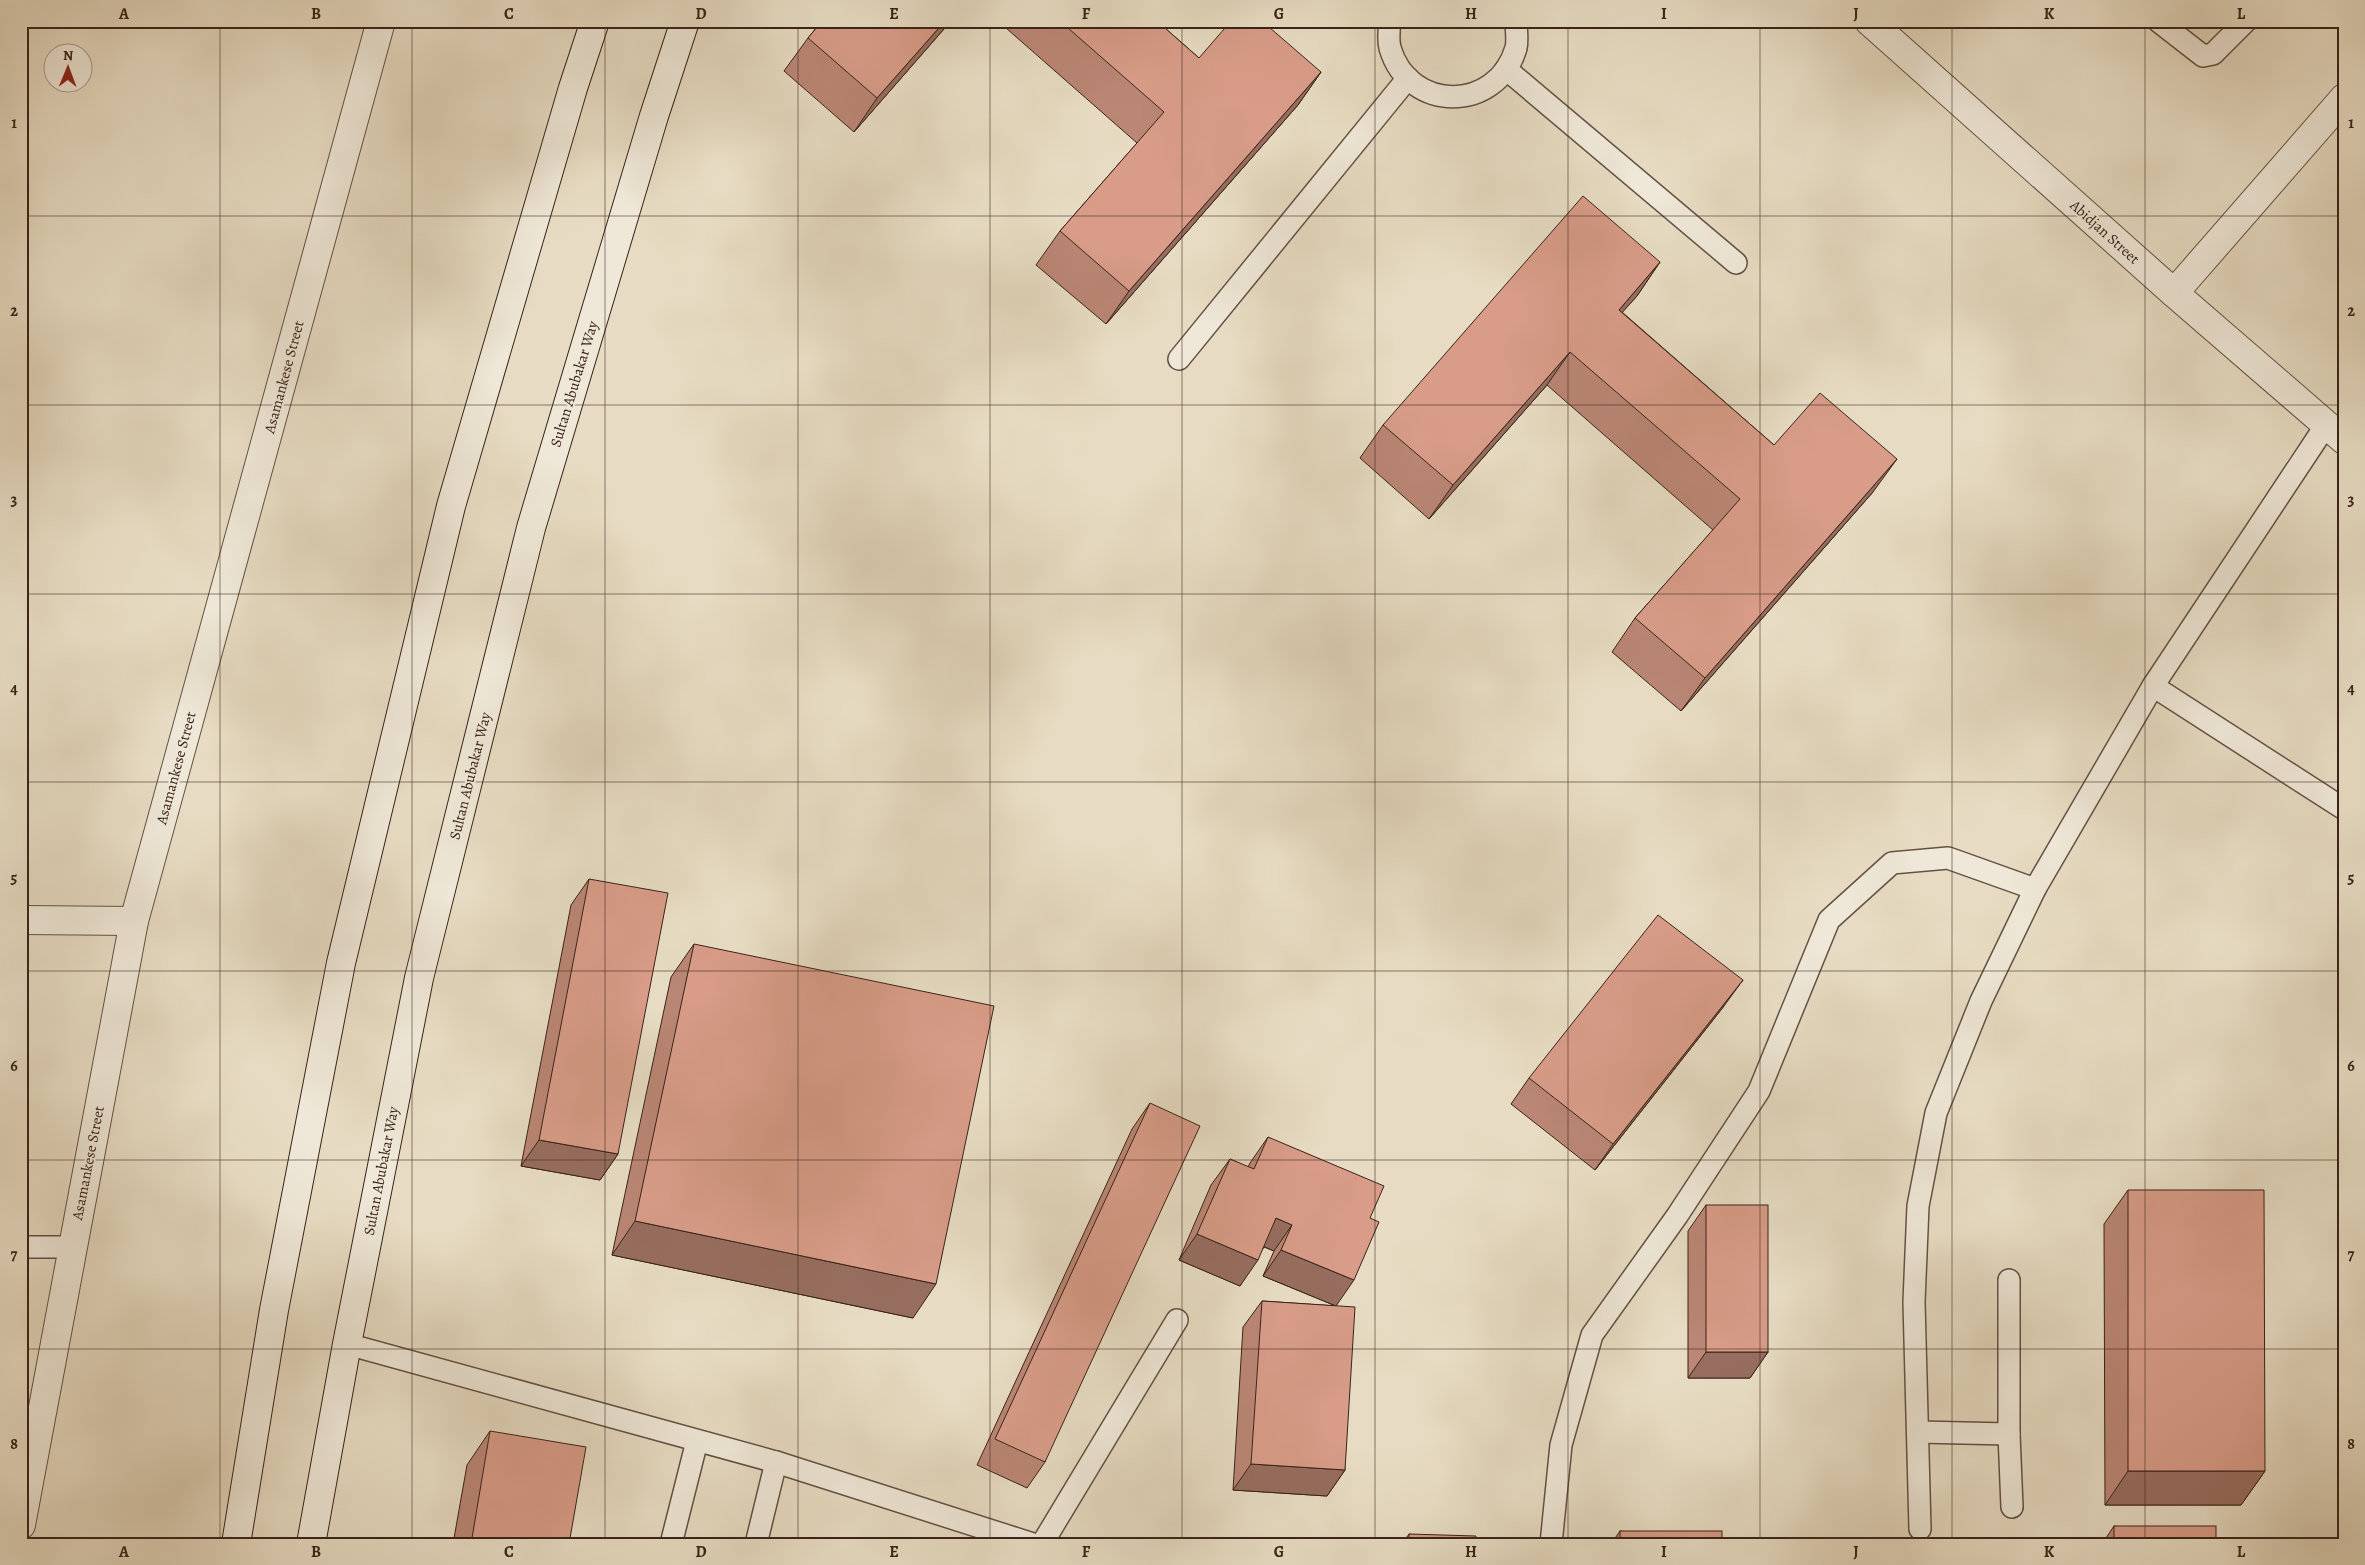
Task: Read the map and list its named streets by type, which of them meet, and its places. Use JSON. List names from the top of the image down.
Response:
{
  "streets": {
    "main road": ["Abidjan Street", "Asamankese Street", "Sultan Abubakar Way"]
  },
  "north": "top",
  "grid": {
    "columns": [
      "A",
      "B",
      "C",
      "D",
      "E",
      "F",
      "G",
      "H",
      "I",
      "J",
      "K",
      "L"
    ],
    "rows": [
      "1",
      "2",
      "3",
      "4",
      "5",
      "6",
      "7",
      "8"
    ]
  }
}
